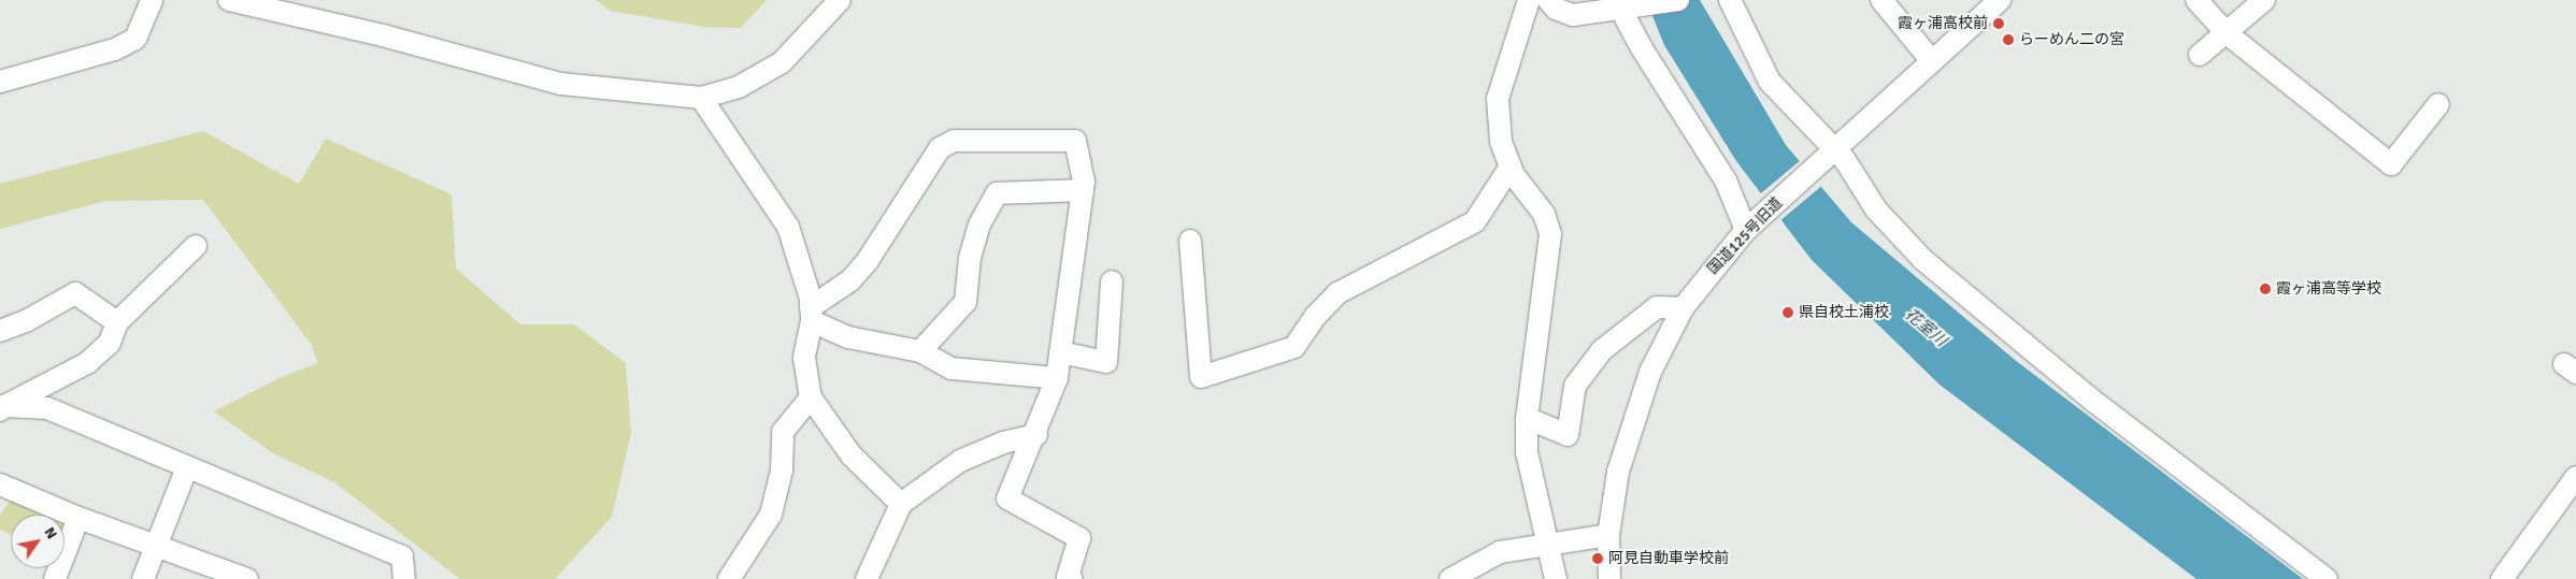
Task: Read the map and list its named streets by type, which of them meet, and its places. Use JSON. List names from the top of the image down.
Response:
{
  "streets": {
    "street": ["国道125号旧道"]
  },
  "water": ["花室川"],
  "places": [
    "霞ヶ浦高校前",
    "らーめん二の宮",
    "霞ヶ浦高等学校",
    "県自校土浦校",
    "阿見自動車学校前"
  ],
  "north": "top right"
}
